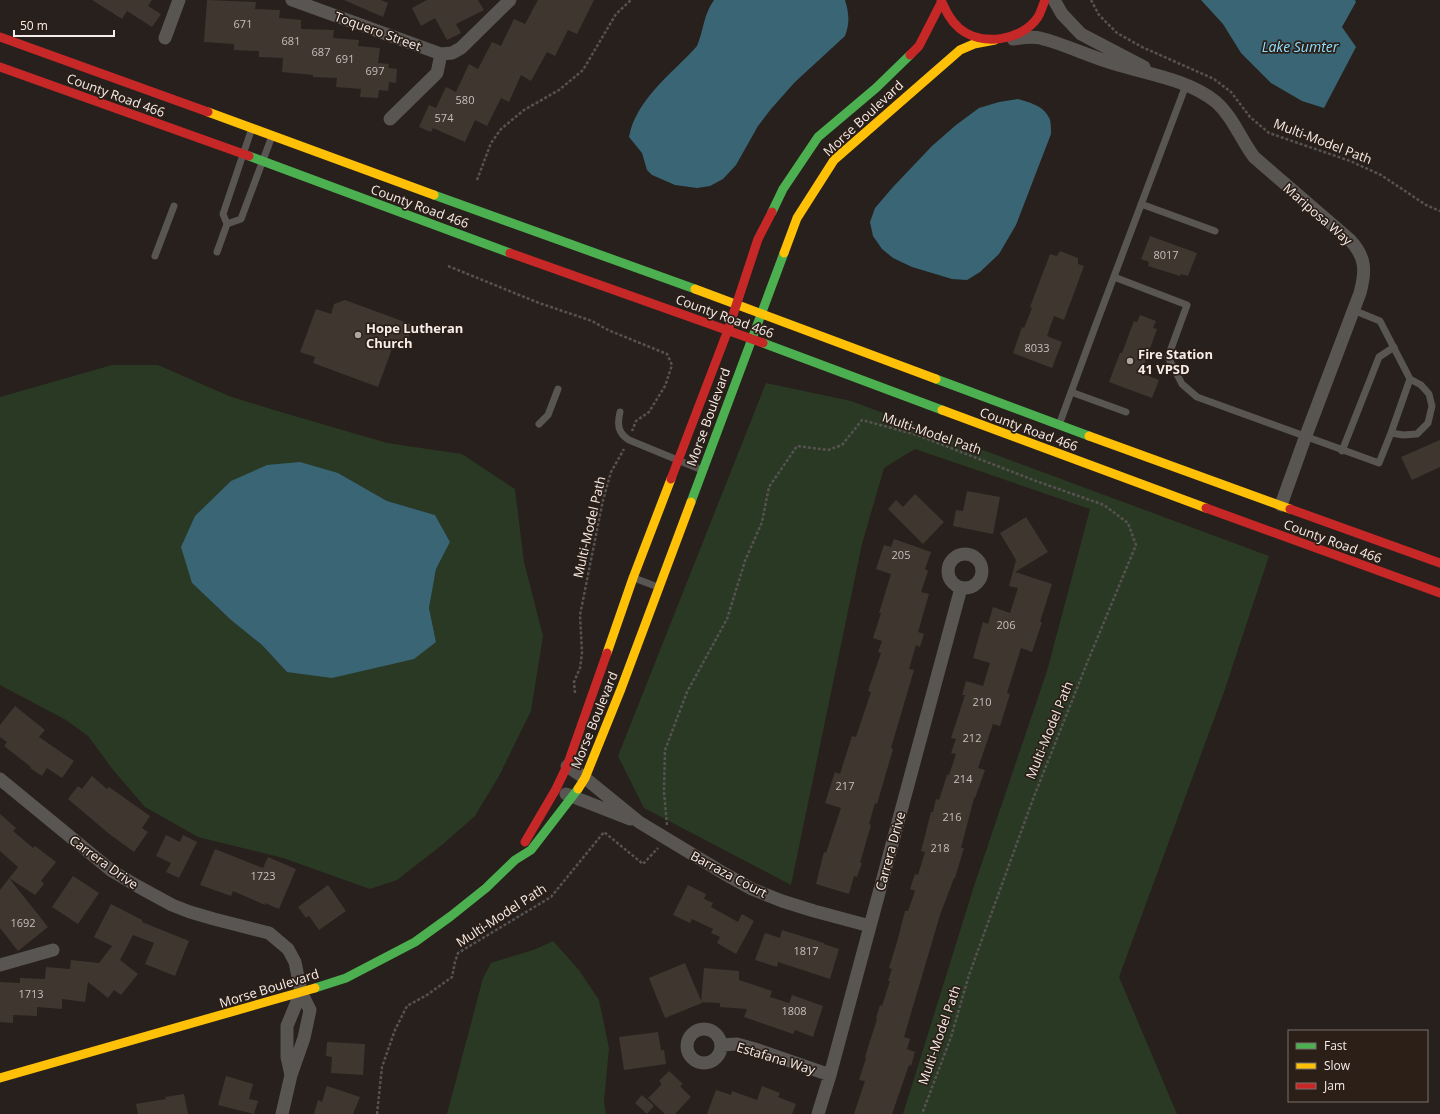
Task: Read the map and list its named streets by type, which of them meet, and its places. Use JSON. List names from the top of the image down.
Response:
{
  "streets": {
    "main road": ["County Road 466", "Morse Boulevard"],
    "street": [
      "Toquero Street",
      "Mariposa Way",
      "Carrera Drive",
      "Barraza Court",
      "Estafana Way"
    ],
    "path": ["Multi-Model Path"]
  },
  "crossings": [
    ["County Road 466", "Morse Boulevard"],
    ["County Road 466", "Mariposa Way"],
    ["Morse Boulevard", "Multi-Model Path"],
    ["Morse Boulevard", "Mariposa Way"],
    ["Morse Boulevard", "Carrera Drive"],
    ["Morse Boulevard", "Barraza Court"],
    ["Multi-Model Path", "Barraza Court"],
    ["Carrera Drive", "Barraza Court"],
    ["Carrera Drive", "Estafana Way"]
  ],
  "water": ["Lake Sumter"],
  "places": ["Hope Lutheran Church", "Fire Station 41 VPSD"],
  "house_numbers": [
    "671",
    "681",
    "687",
    "691",
    "697",
    "580",
    "574",
    "8017",
    "8033",
    "205",
    "206",
    "210",
    "212",
    "214",
    "217",
    "216",
    "218",
    "1723",
    "1692",
    "1817",
    "1713",
    "1808"
  ],
  "legend": ["Fast", "Slow", "Jam"],
  "scale_bar": "50 m"
}
